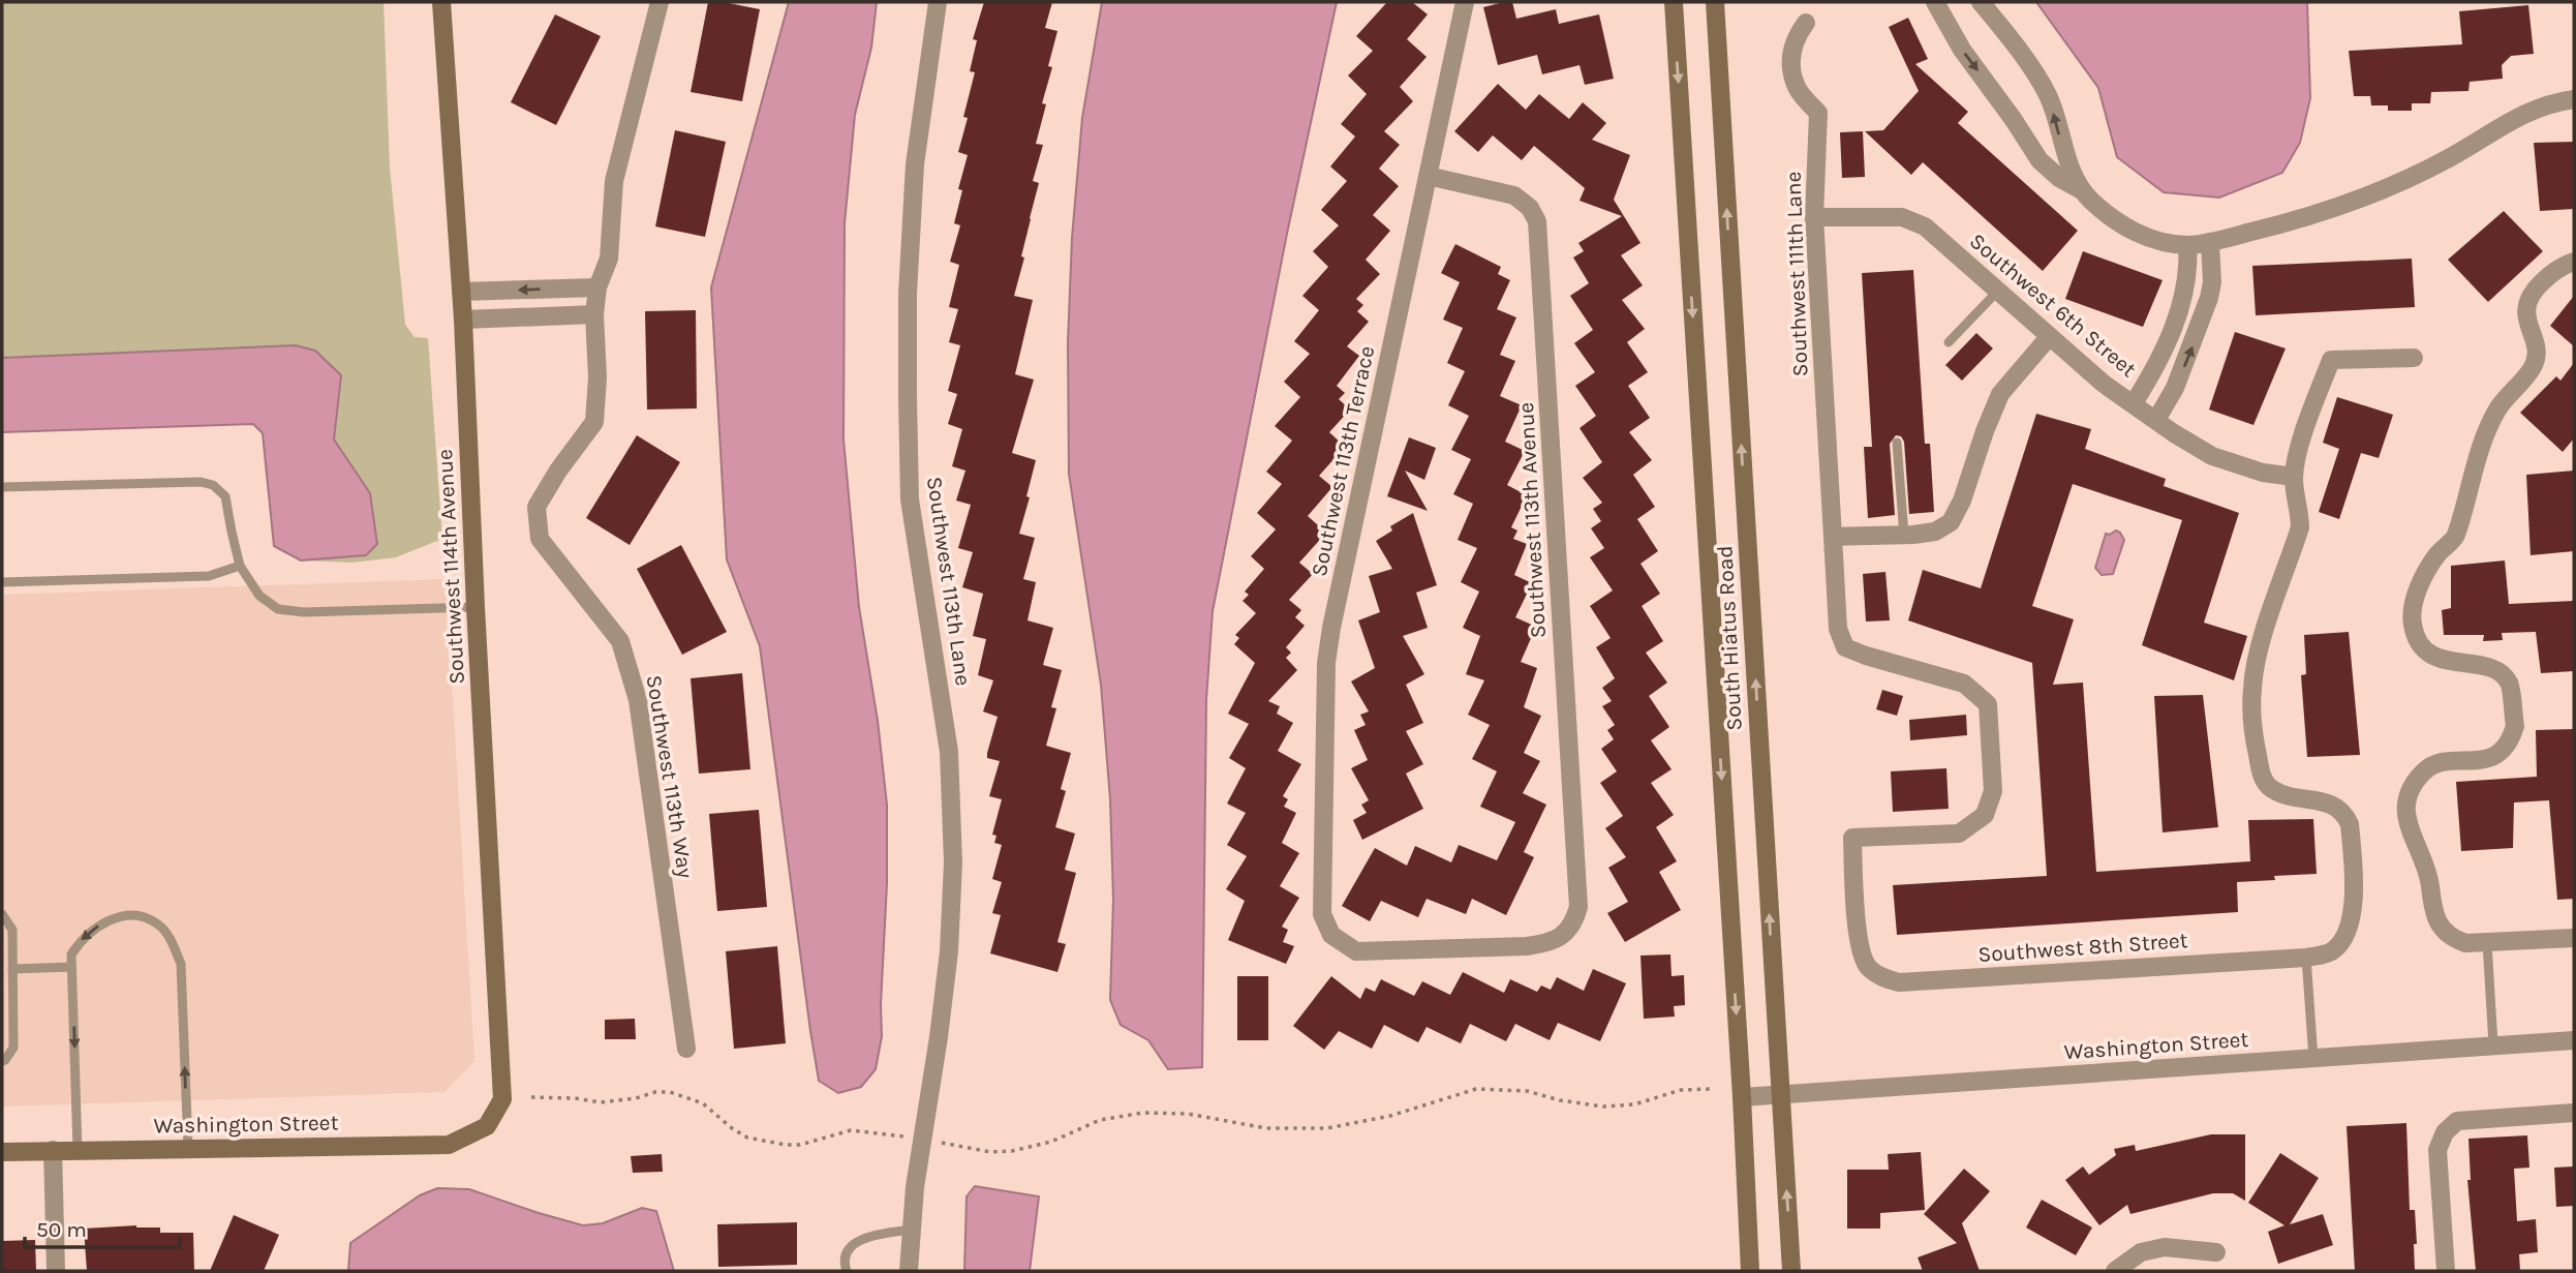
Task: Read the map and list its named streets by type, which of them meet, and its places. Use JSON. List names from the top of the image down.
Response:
{
  "streets": {
    "main road": ["Southwest 114th Avenue", "South Hiatus Road", "Washington Street"],
    "street": [
      "Southwest 111th Lane",
      "Southwest 6th Street",
      "Southwest 113th Terrace",
      "Southwest 113th Avenue",
      "Southwest 113th Lane",
      "Southwest 113th Way",
      "Southwest 8th Street"
    ]
  },
  "crossings": [
    ["Southwest 111th Lane", "Southwest 6th Street"],
    ["Southwest 111th Lane", "Southwest 8th Street"],
    ["Southwest 6th Street", "Southwest 8th Street"],
    ["Southwest 113th Terrace", "Southwest 113th Avenue"],
    ["Southwest 114th Avenue", "Washington Street"],
    ["South Hiatus Road", "Washington Street"]
  ],
  "scale_bar": "50 m"
}
